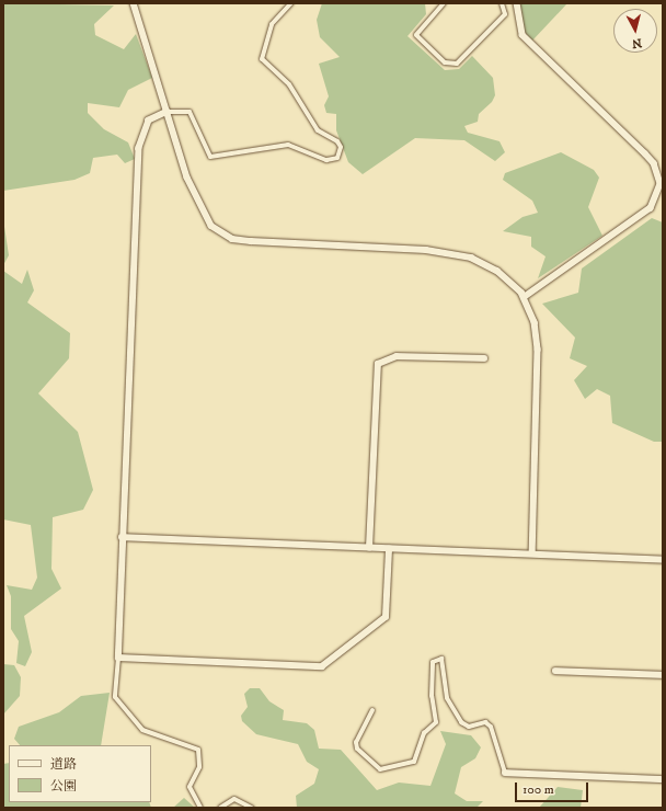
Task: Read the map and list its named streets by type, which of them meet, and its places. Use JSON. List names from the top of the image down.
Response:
{
  "legend": ["道路", "公園"],
  "scale_bar": "100 m",
  "north": "bottom"
}
